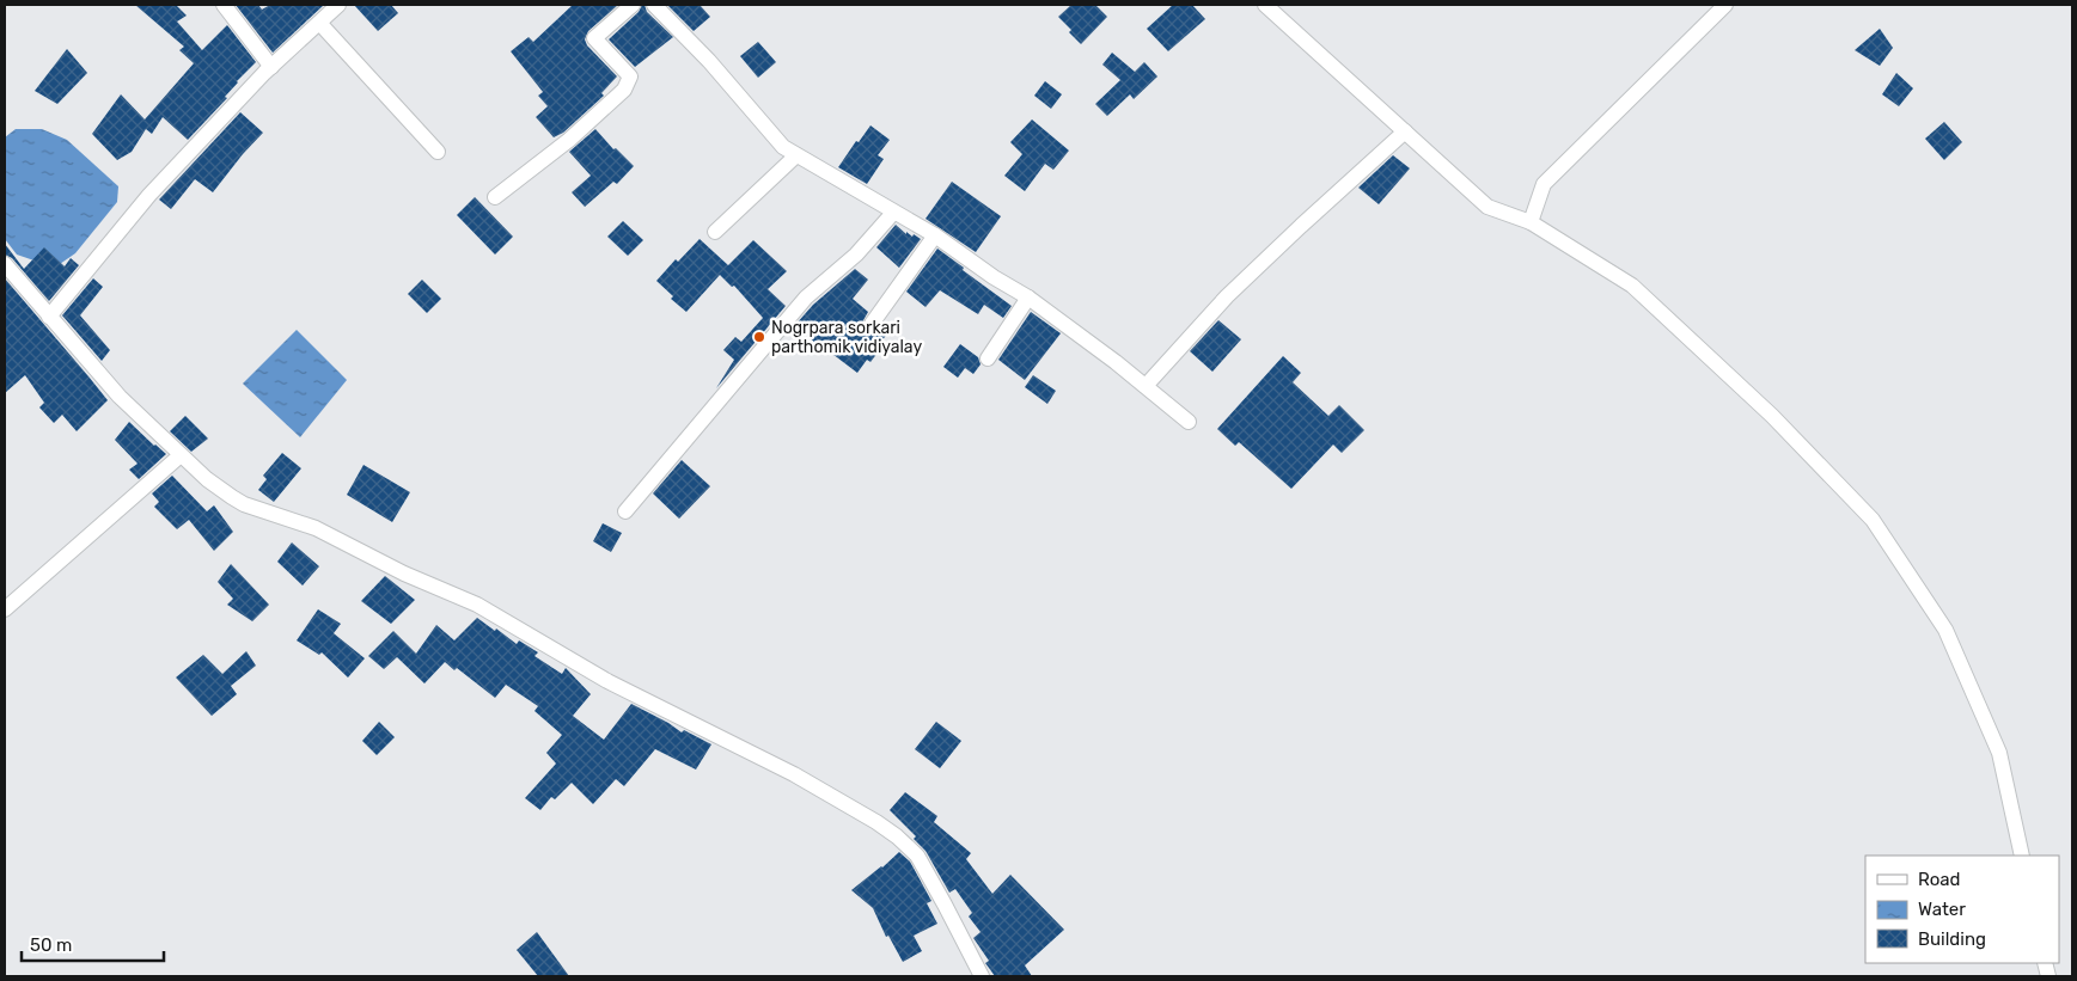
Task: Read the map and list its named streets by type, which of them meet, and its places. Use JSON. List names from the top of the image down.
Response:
{
  "places": ["Nogrpara sorkari parthomik vidiyalay"],
  "legend": ["Road", "Water", "Building"],
  "scale_bar": "50 m"
}
